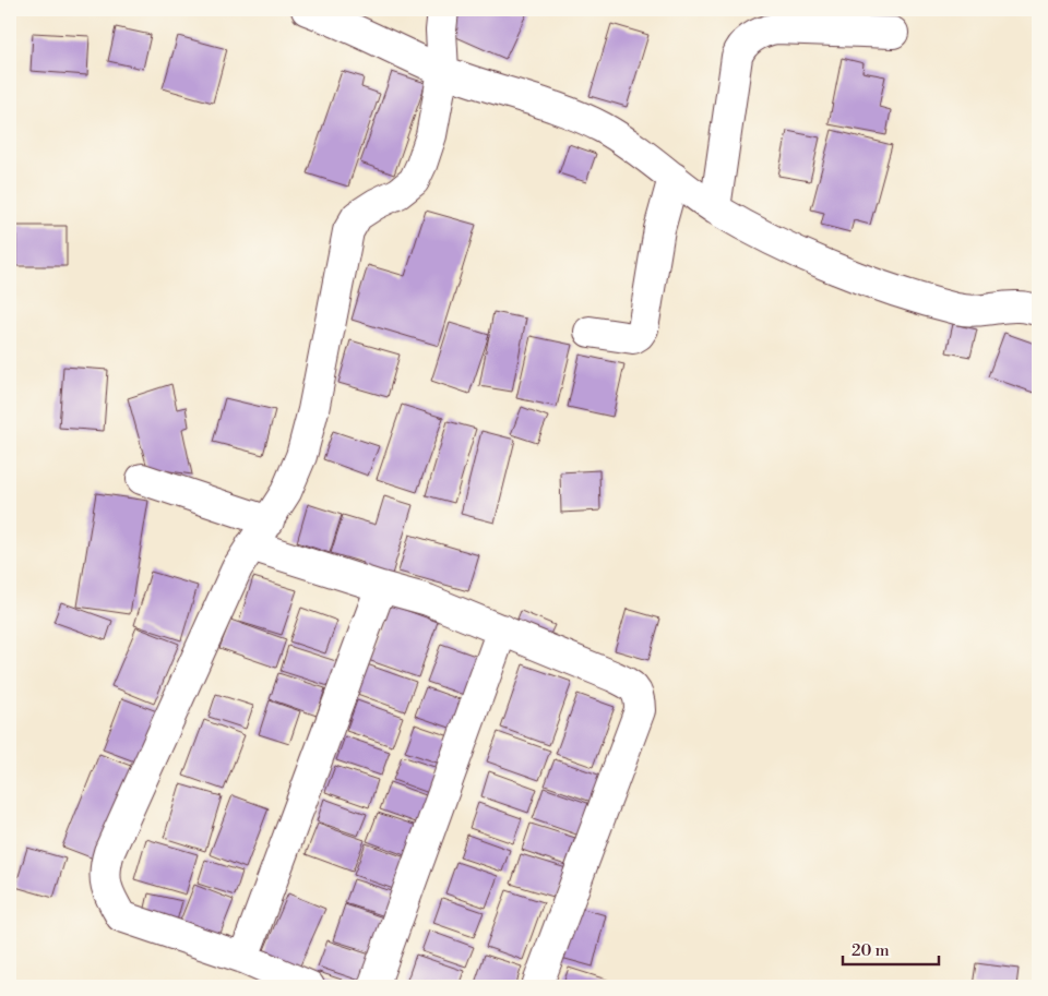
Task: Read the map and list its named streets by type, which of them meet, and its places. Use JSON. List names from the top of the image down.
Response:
{
  "scale_bar": "20 m"
}
